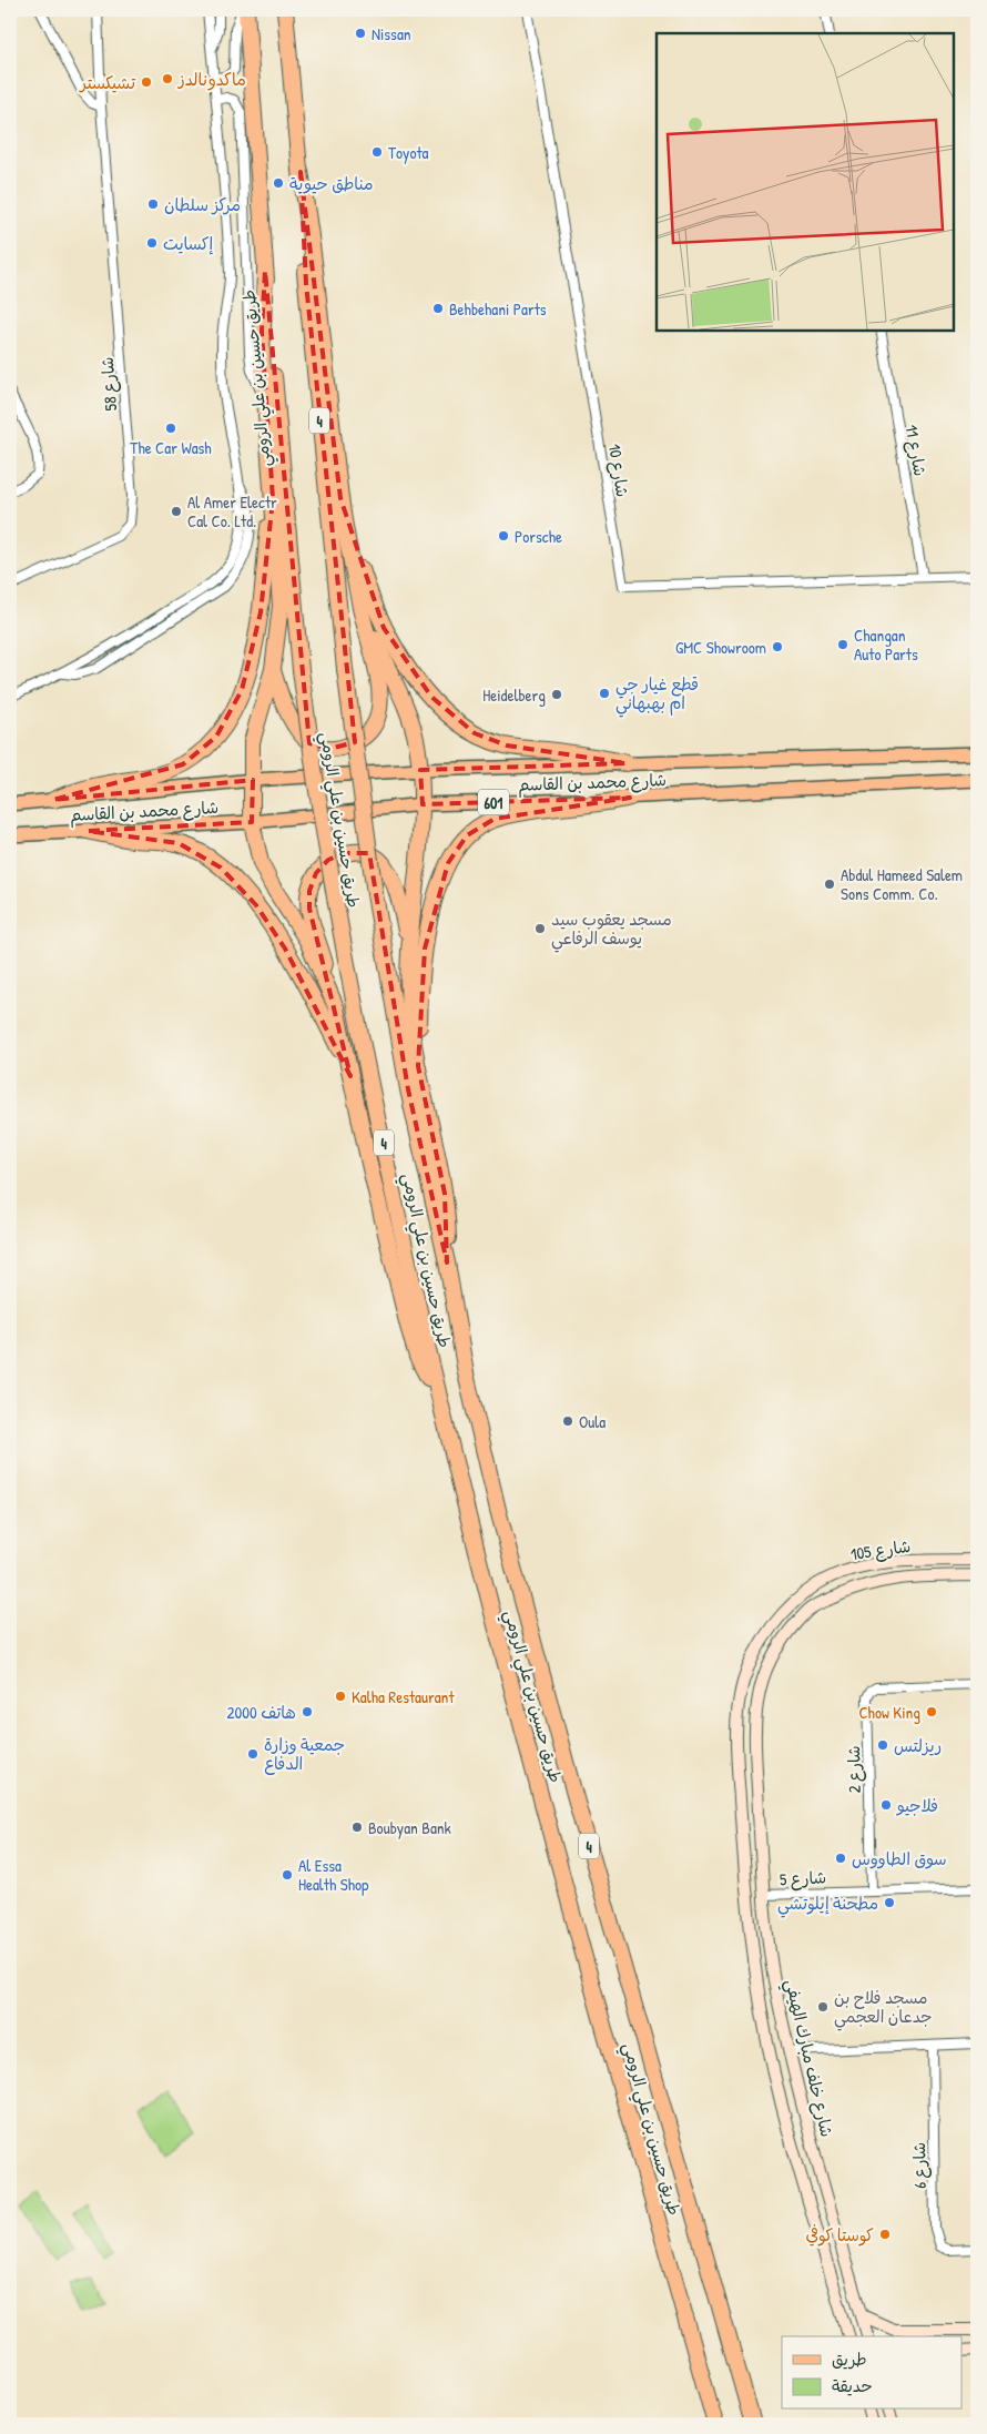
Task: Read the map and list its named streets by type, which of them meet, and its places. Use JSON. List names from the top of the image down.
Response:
{
  "streets": {
    "highway": ["طريق حسين بن علي الرومي", "4"],
    "main road": ["شارع محمد بن القاسم", "601"],
    "street": [
      "شارع 58",
      "شارع 11",
      "شارع 10",
      "شارع 105",
      "شارع 2",
      "شارع 5",
      "شارع خلف مبارك الهيفي",
      "شارع 6"
    ]
  },
  "crossings": [
    ["شارع 11", "شارع 10"],
    ["شارع 105", "شارع خلف مبارك الهيفي"],
    ["شارع 2", "شارع 5"],
    ["شارع 5", "شارع خلف مبارك الهيفي"]
  ],
  "places": [
    "Nissan",
    "ماكدونالدز",
    "تشيكستر",
    "Toyota",
    "مناطق حيوية",
    "مركز سلطان",
    "إكسايت",
    "Behbehani Parts",
    "The Car Wash",
    "Al Amer Electr Cal Co. Ltd.",
    "Porsche",
    "Changan Auto Parts",
    "GMC Showroom",
    "قطع غيار جي ام بهبهاني",
    "Heidelberg",
    "Abdul Hameed Salem Sons Comm. Co.",
    "مسجد يعقوب سيد يوسف الرفاعي",
    "Oula",
    "Kalha Restaurant",
    "هاتف 2000",
    "Chow King",
    "ريزلتس",
    "جمعية وزارة الدفاع",
    "فلاجيو",
    "Boubyan Bank",
    "سوق الطاووس",
    "Al Essa Health Shop",
    "مطحنة إيلوتشي",
    "مسجد فلاح بن جدعان العجمي",
    "كوستا كوفي"
  ],
  "legend": ["طريق", "حديقة"]
}
